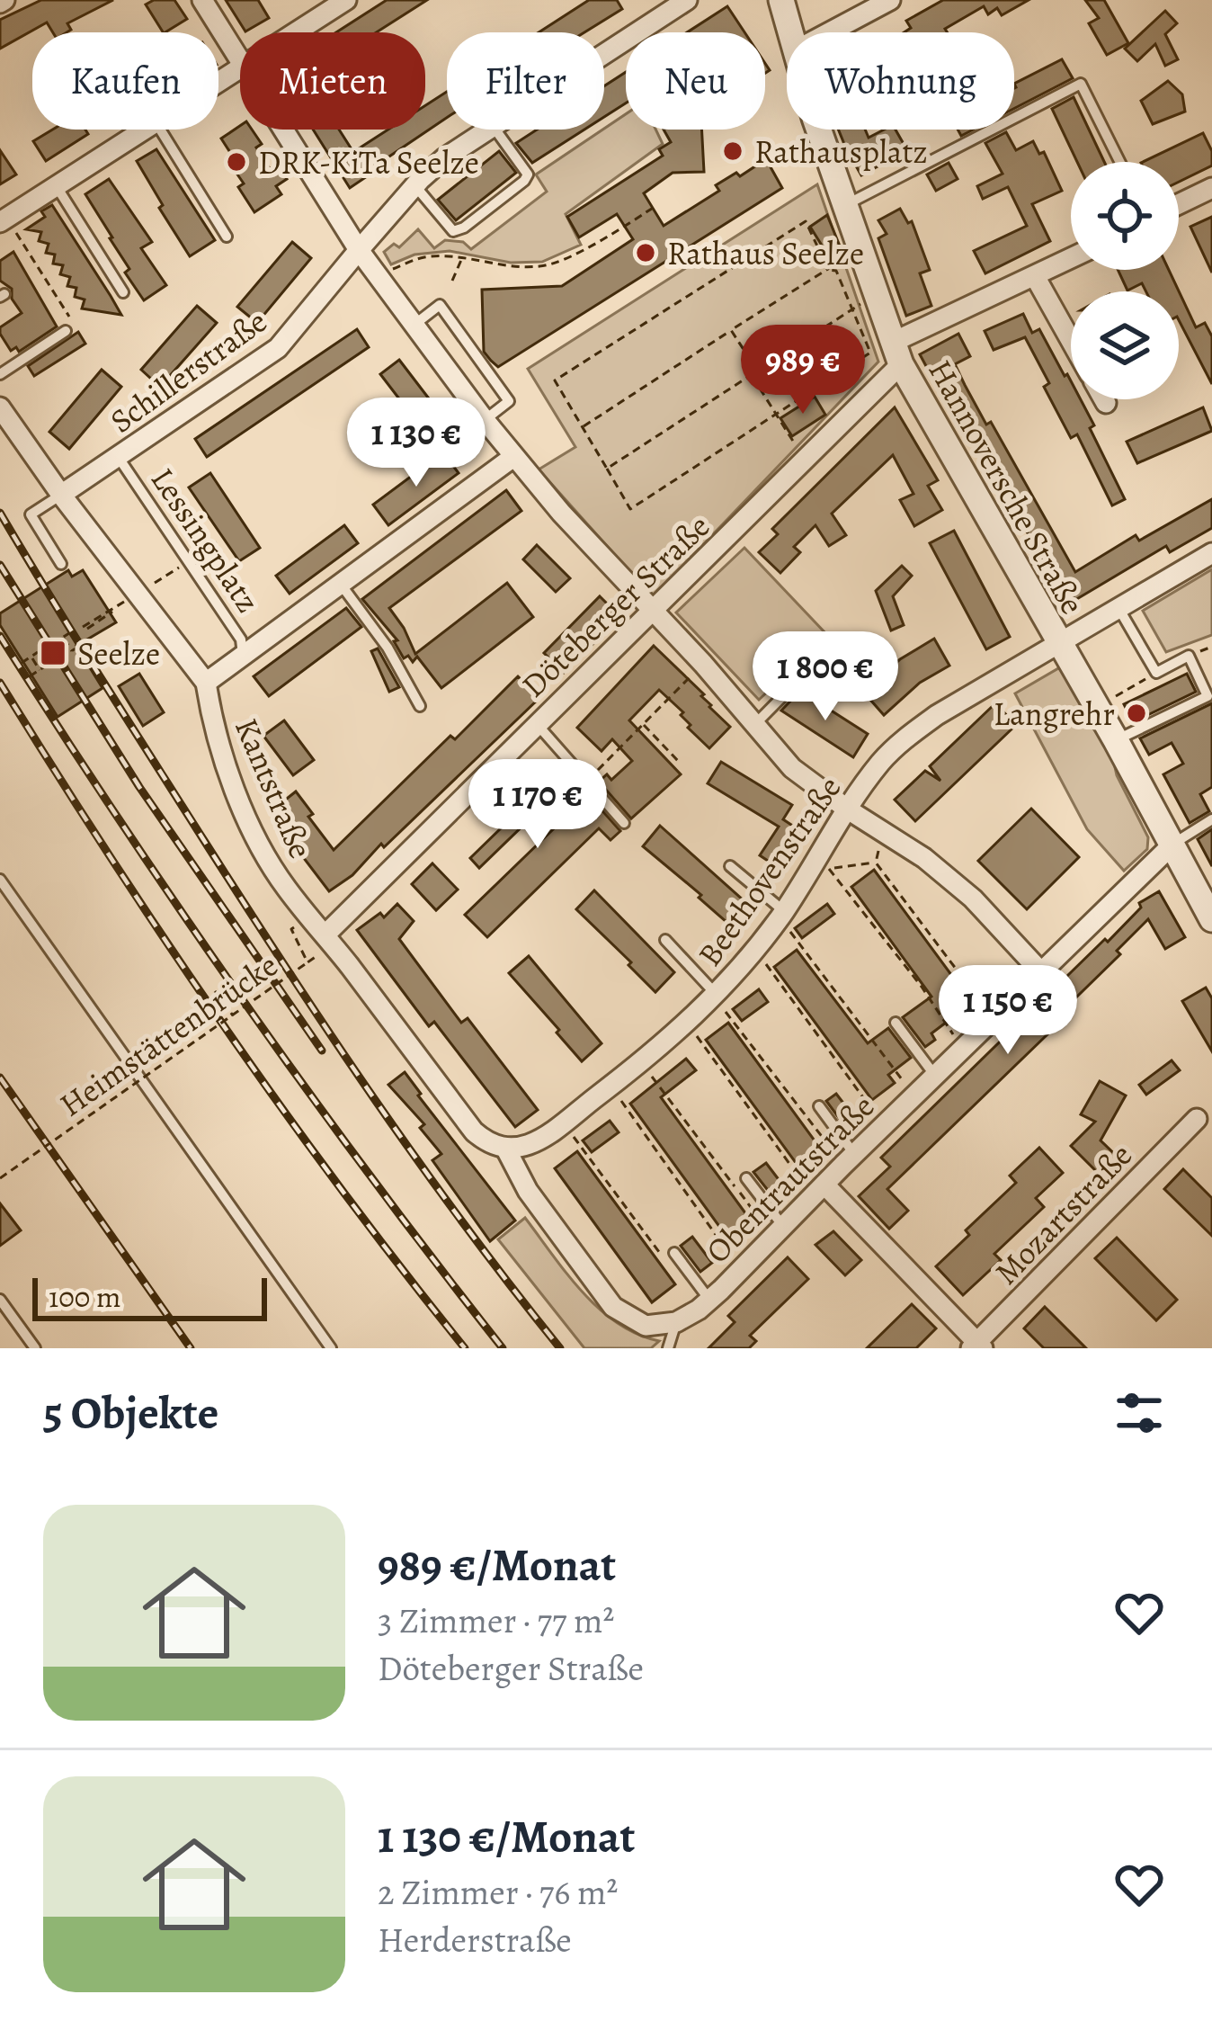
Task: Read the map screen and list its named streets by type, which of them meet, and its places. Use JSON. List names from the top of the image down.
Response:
{
  "streets": {
    "street": [
      "Schillerstraße",
      "Hannoversche Straße",
      "Döteberger Straße",
      "Kantstraße",
      "Beethovenstraße",
      "Obentrautstraße",
      "Mozartstraße"
    ],
    "lane": ["Lessingplatz"],
    "path": ["Heimstättenbrücke"]
  },
  "crossings": [
    ["Schillerstraße", "Lessingplatz"],
    ["Schillerstraße", "Kantstraße"],
    ["Hannoversche Straße", "Döteberger Straße"],
    ["Hannoversche Straße", "Beethovenstraße"],
    ["Hannoversche Straße", "Obentrautstraße"],
    ["Döteberger Straße", "Kantstraße"],
    ["Kantstraße", "Beethovenstraße"]
  ],
  "places": {
    "other": [
      "Rathausplatz",
      "DRK-KiTa Seelze",
      "Rathaus Seelze",
      "Langrehr"
    ],
    "transit": ["Seelze"]
  },
  "scale_bar": "100 m",
  "page": {
    "chip": [
      "Kaufen",
      "Mieten",
      "Filter",
      "Neu",
      "Wohnung"
    ],
    "price": [
      "989 €",
      "1 130 €",
      "1 800 €",
      "1 170 €",
      "1 150 €"
    ],
    "scale": "100 m",
    "heading": "5 Objekte",
    "list": [
      {
        "name": "989 €/Monat",
        "note": "3 Zimmer · 77 m² · Döteberger Straße"
      },
      {
        "name": "1 130 €/Monat",
        "note": "2 Zimmer · 76 m² · Herderstraße"
      }
    ]
  }
}
